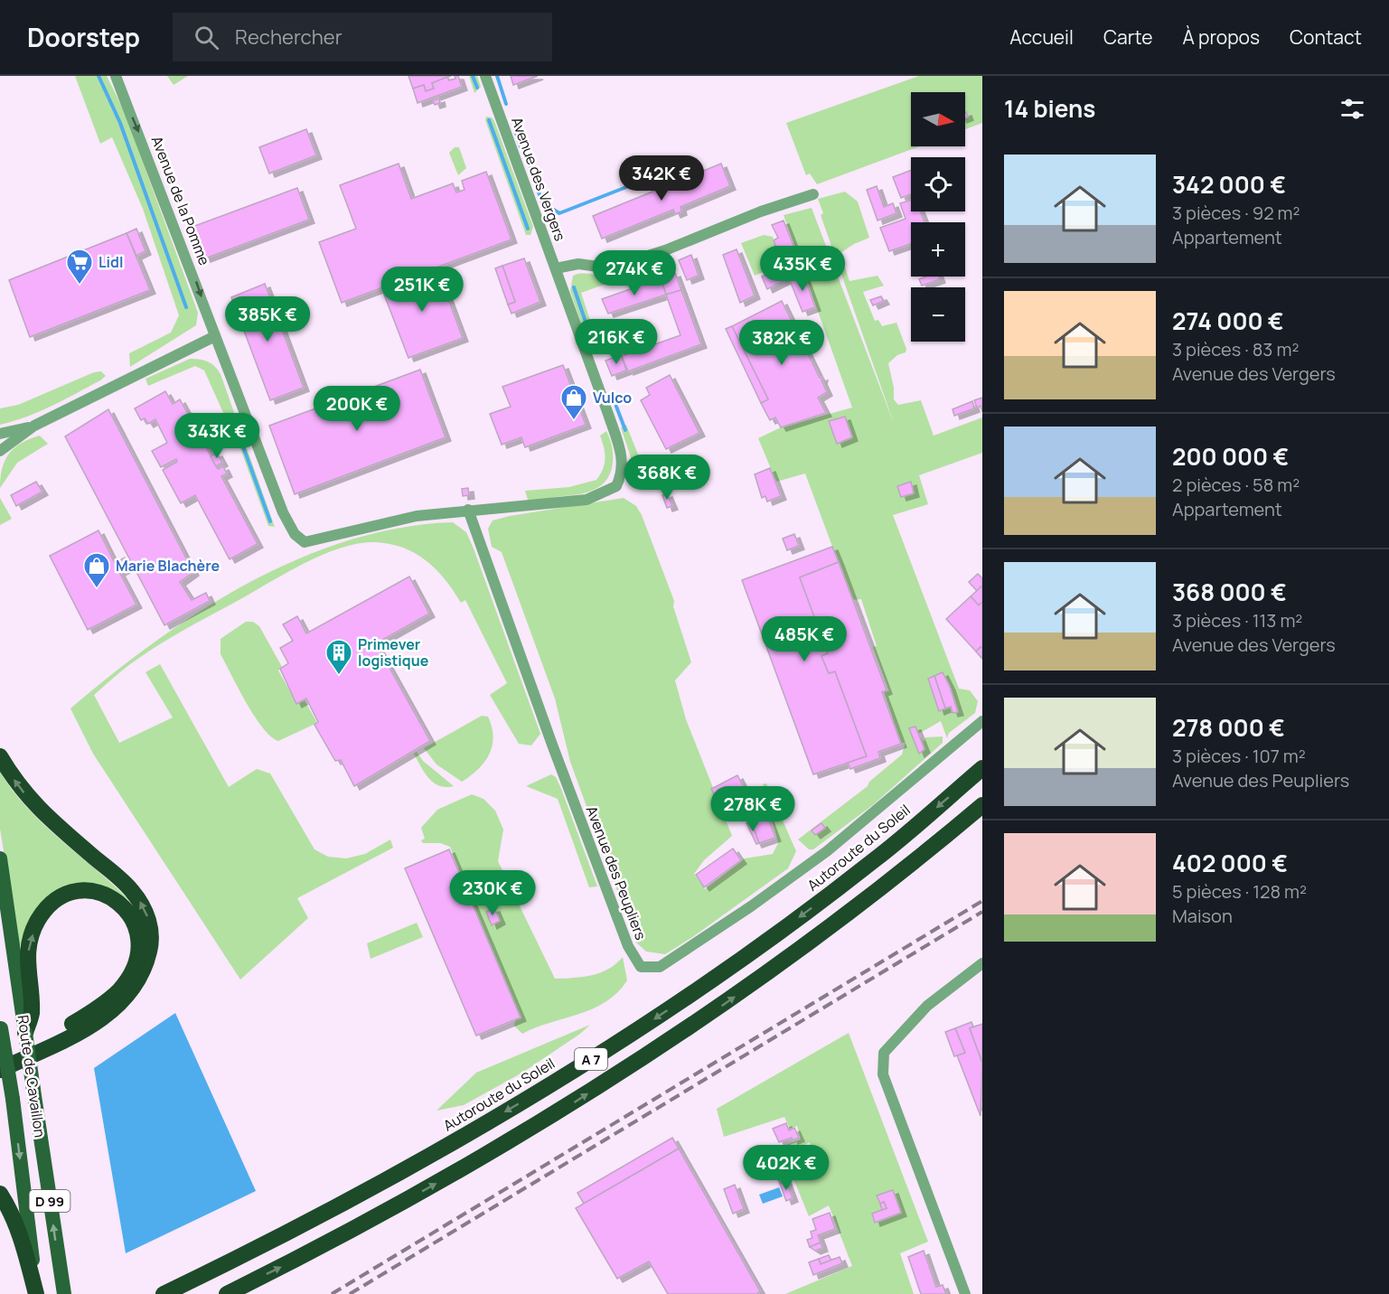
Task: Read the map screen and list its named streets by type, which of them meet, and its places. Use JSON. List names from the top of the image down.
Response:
{
  "streets": {
    "highway": ["Autoroute du Soleil", "A 7"],
    "main road": ["Route de Cavaillon", "D 99"],
    "street": ["Avenue des Vergers", "Avenue de la Pomme", "Avenue des Peupliers"]
  },
  "crossings": [
    ["Avenue des Vergers", "Avenue de la Pomme"],
    ["Avenue des Vergers", "Avenue des Peupliers"],
    ["Avenue de la Pomme", "Avenue des Peupliers"]
  ],
  "one_way": ["Avenue de la Pomme"],
  "places": {
    "supermarket": ["Lidl"],
    "shop": ["Vulco", "Marie Blachère"],
    "building": ["Primever logistique"]
  },
  "north": "right",
  "page": {
    "header": "Doorstep",
    "search": "Rechercher",
    "nav": [
      "Accueil",
      "Carte",
      "À propos",
      "Contact"
    ],
    "heading": "14 biens",
    "map_buttons": ["+", "−"],
    "list": [
      {
        "name": "342 000 €",
        "note": "3 pièces · 92 m² · Appartement"
      },
      {
        "name": "274 000 €",
        "note": "3 pièces · 83 m² · Avenue des Vergers"
      },
      {
        "name": "200 000 €",
        "note": "2 pièces · 58 m² · Appartement"
      },
      {
        "name": "368 000 €",
        "note": "3 pièces · 113 m² · Avenue des Vergers"
      },
      {
        "name": "278 000 €",
        "note": "3 pièces · 107 m² · Avenue des Peupliers"
      },
      {
        "name": "402 000 €",
        "note": "5 pièces · 128 m² · Maison"
      }
    ],
    "price": [
      "342K €",
      "435K €",
      "274K €",
      "251K €",
      "385K €",
      "216K €",
      "382K €",
      "200K €",
      "343K €",
      "368K €",
      "485K €",
      "278K €",
      "230K €",
      "402K €"
    ]
  }
}
